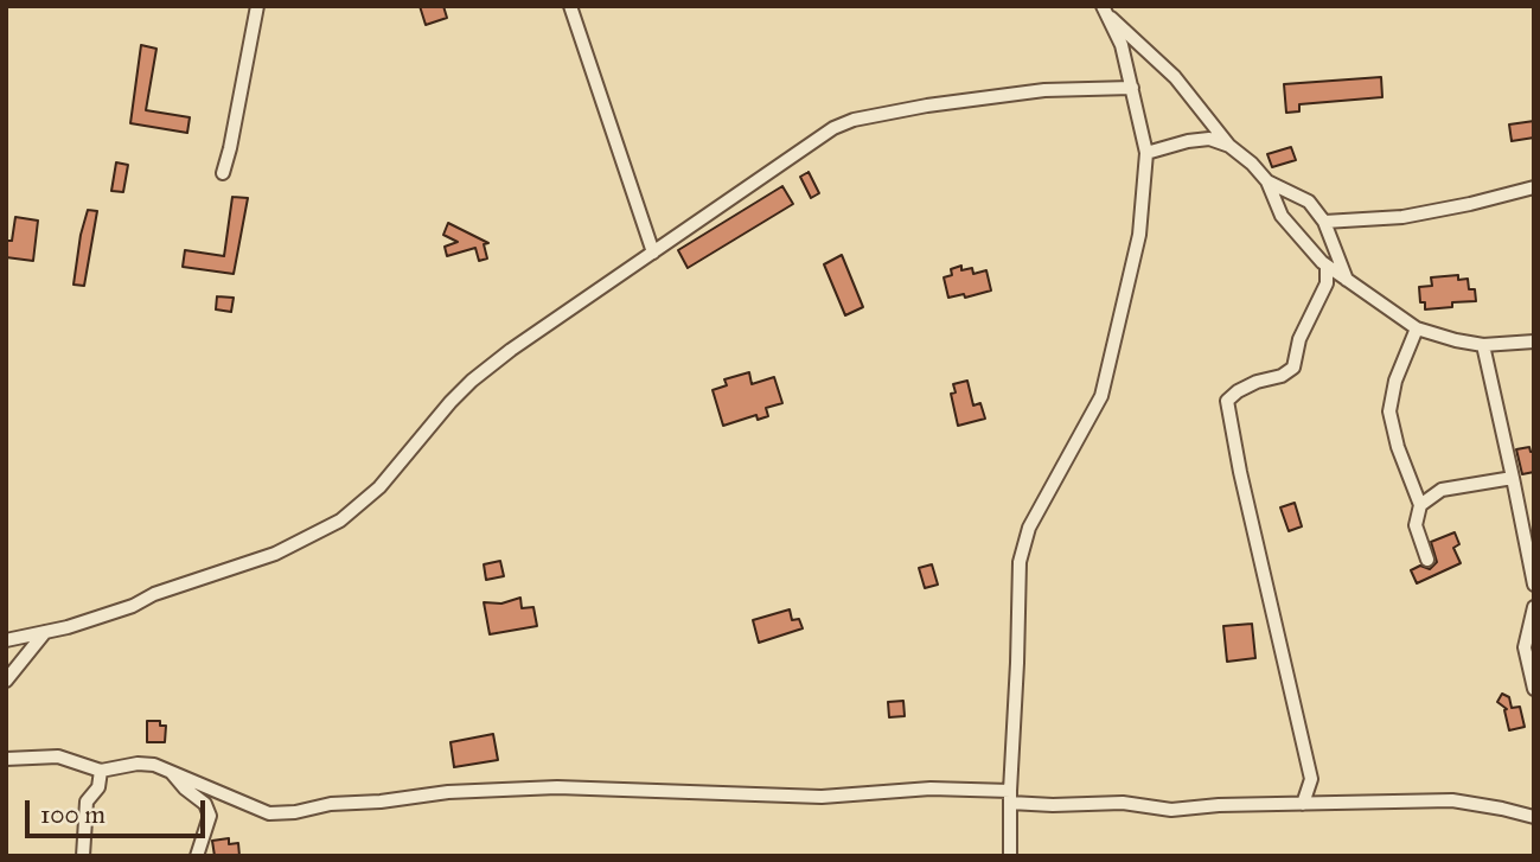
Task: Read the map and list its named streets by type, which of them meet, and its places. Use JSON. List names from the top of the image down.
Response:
{
  "scale_bar": "100 m"
}
